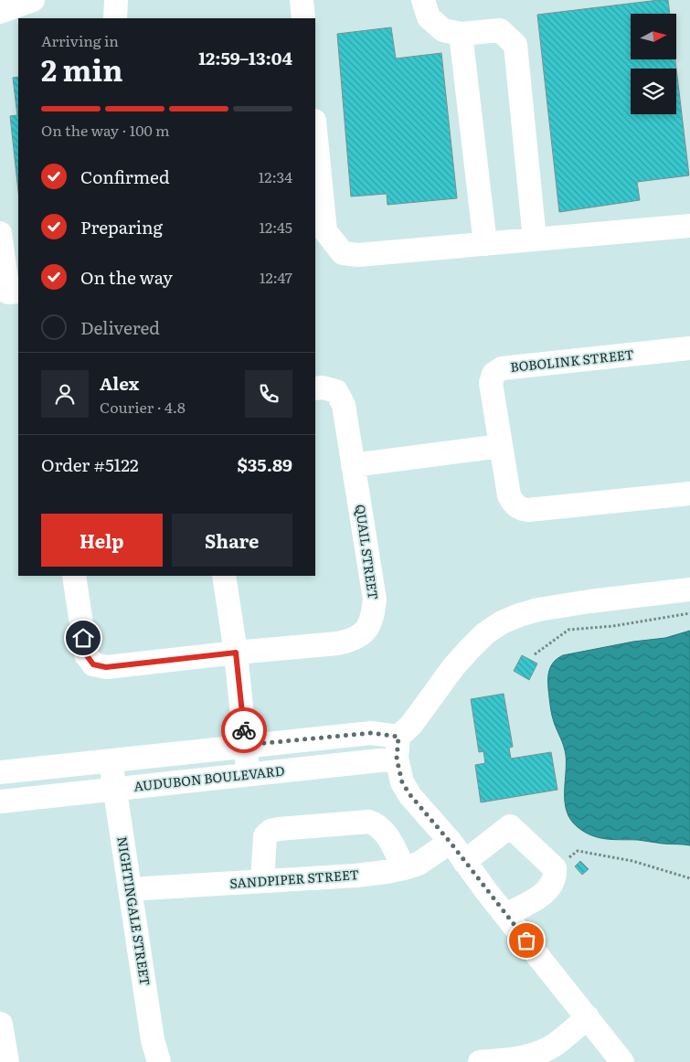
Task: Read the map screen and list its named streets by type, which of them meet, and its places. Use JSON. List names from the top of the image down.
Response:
{
  "streets": {
    "street": [
      "BOBOLINK STREET",
      "QUAIL STREET",
      "AUDUBON BOULEVARD",
      "SANDPIPER STREET",
      "NIGHTINGALE STREET"
    ]
  },
  "crossings": [
    ["AUDUBON BOULEVARD", "NIGHTINGALE STREET"],
    ["SANDPIPER STREET", "NIGHTINGALE STREET"]
  ],
  "north": "right",
  "page": {
    "heading": ["2 min", "Arriving in", "12:59–13:04"],
    "panel": [
      "Alex",
      "Courier · 4.8",
      "Order #5122",
      "$35.89"
    ],
    "bar": "On the way · 100 m",
    "list": [
      ["Confirmed", "12:34"],
      ["Preparing", "12:45"],
      ["On the way", "12:47"],
      "Delivered"
    ],
    "buttons": ["Help", "Share"]
  }
}
